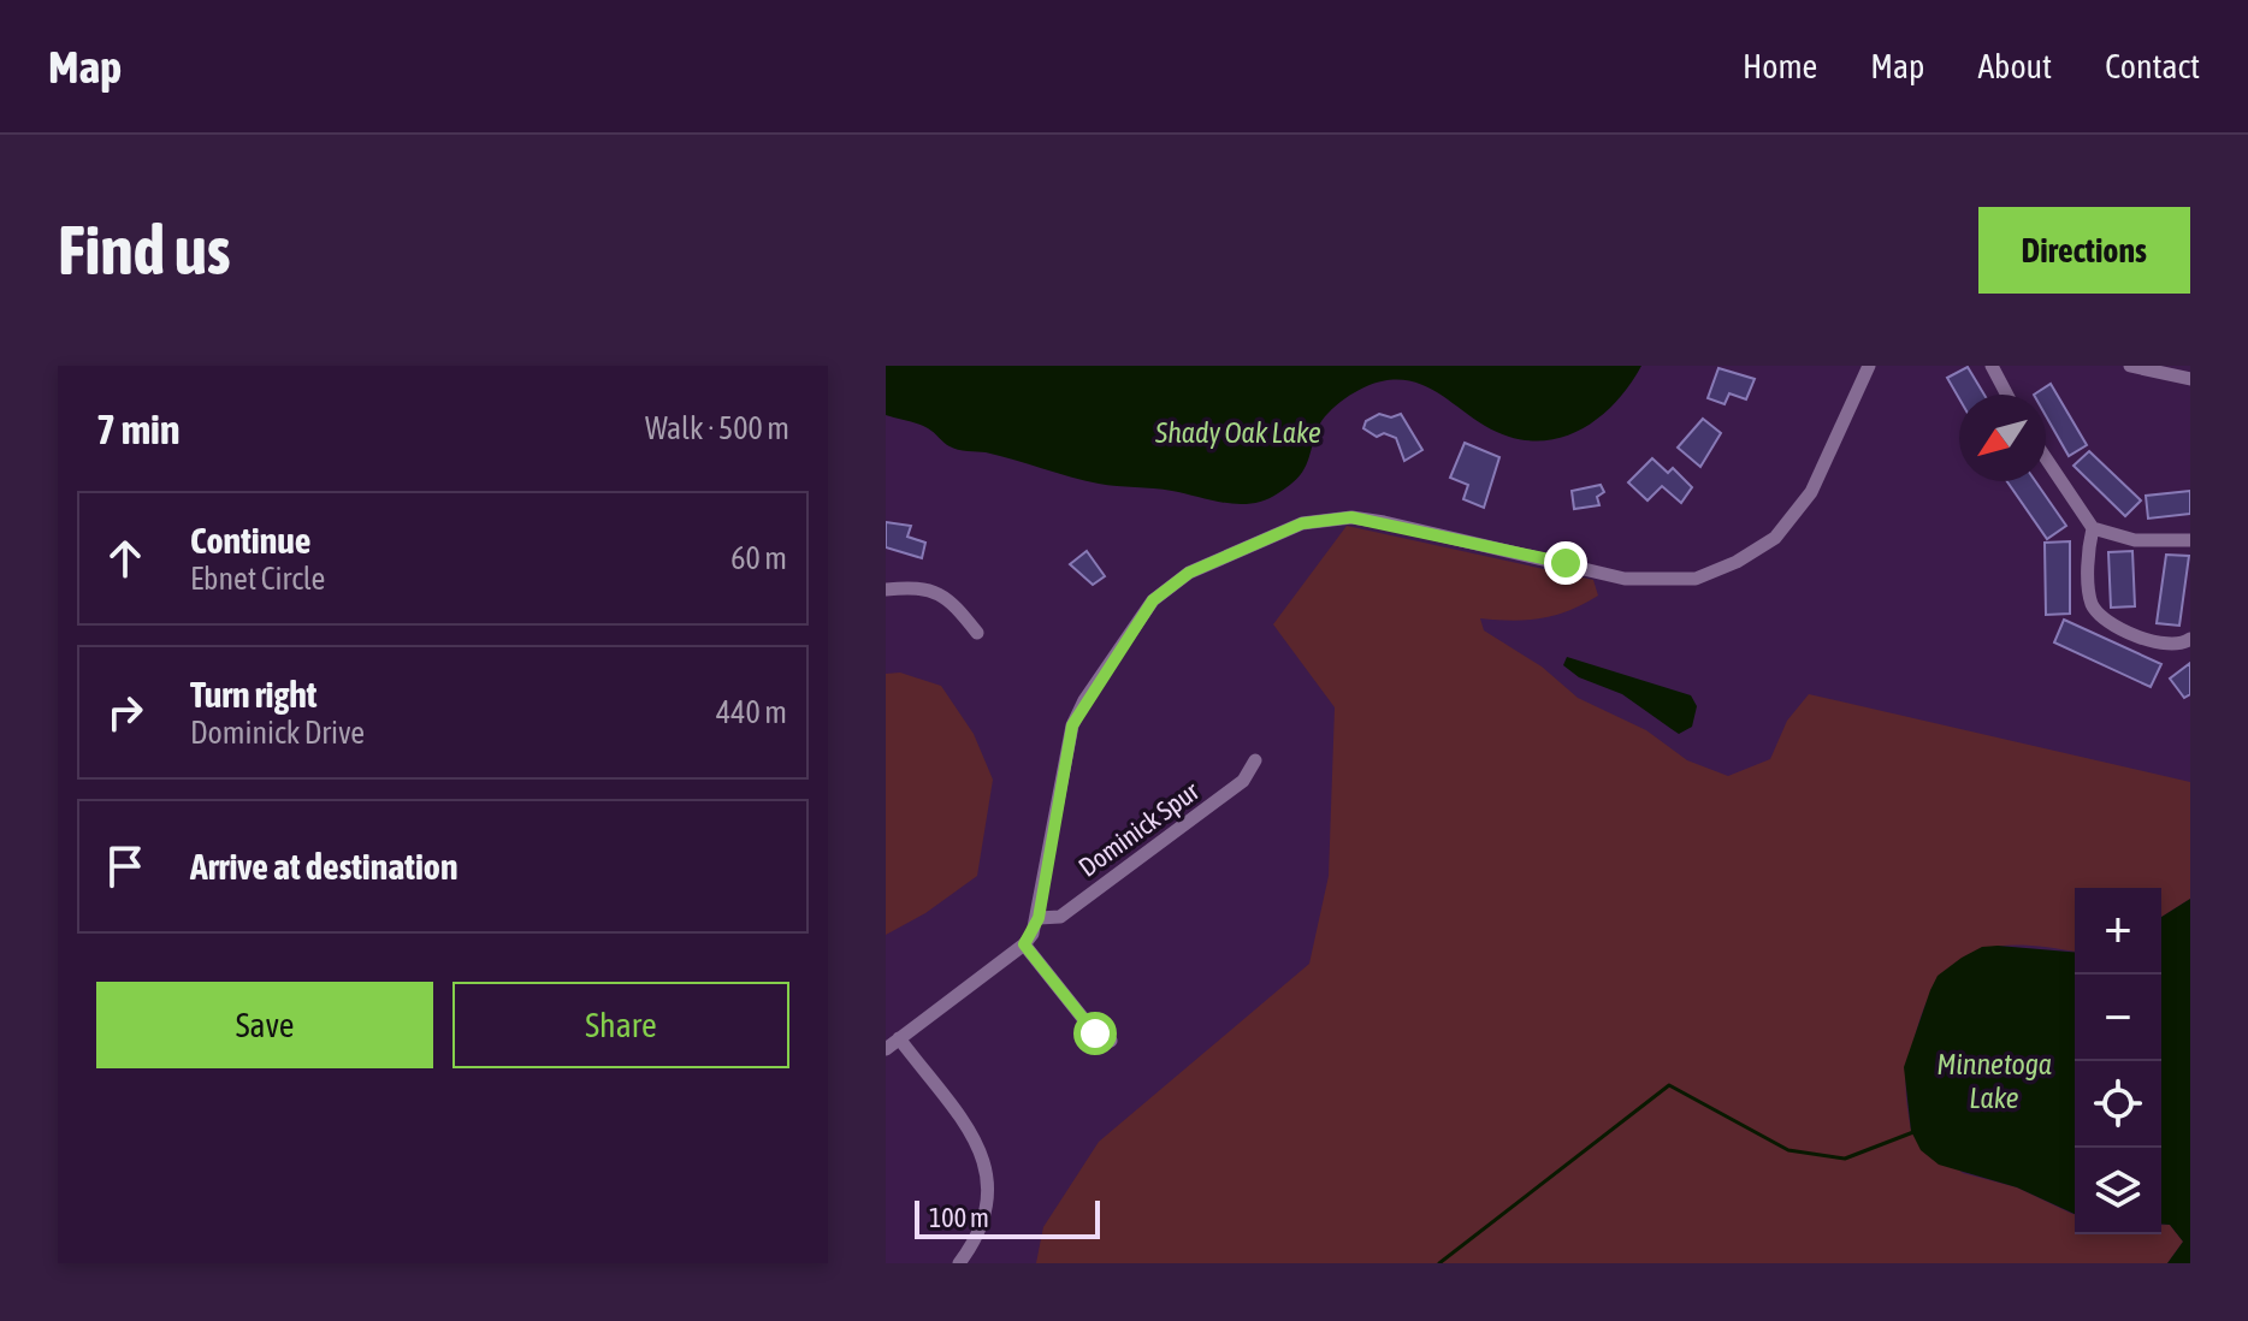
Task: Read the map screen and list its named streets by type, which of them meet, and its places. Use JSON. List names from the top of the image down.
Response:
{
  "streets": {
    "street": ["Dominick Spur"]
  },
  "water": ["Shady Oak Lake", "Minnetoga Lake"],
  "scale_bar": "100 m",
  "north": "bottom left",
  "page": {
    "header": "Map",
    "nav": [
      "Home",
      "Map",
      "About",
      "Contact"
    ],
    "buttons": [
      "Directions",
      ["Save", "Share"]
    ],
    "title": "Find us",
    "heading": ["7 min", "Walk · 500 m"],
    "list": [
      ["Continue", "Ebnet Circle", "60 m"],
      ["Turn right", "Dominick Drive", "440 m"],
      "Arrive at destination"
    ],
    "map_buttons": ["+", "−"],
    "scale": "100 m"
  }
}
